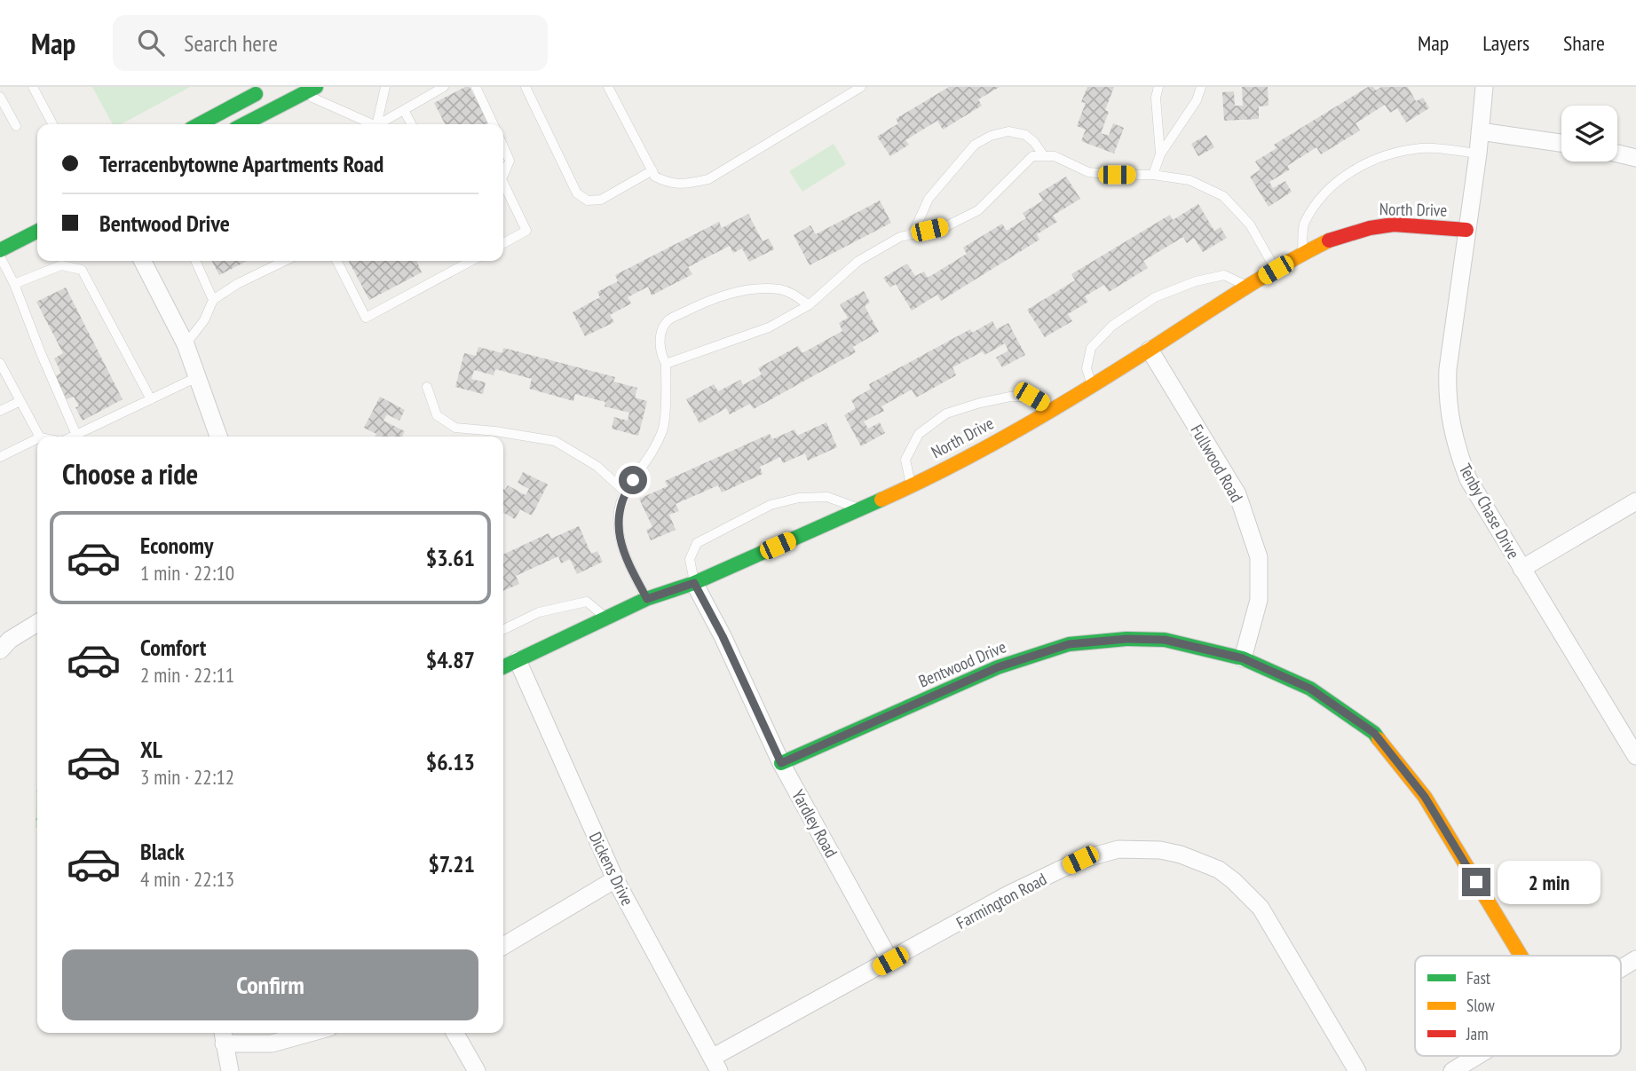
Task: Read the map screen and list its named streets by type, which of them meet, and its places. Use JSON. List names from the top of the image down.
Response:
{
  "streets": {
    "main road": ["North Drive", "Bentwood Drive"],
    "street": [
      "Fullwood Road",
      "Tenby Chase Drive",
      "Yardley Road",
      "Dickens Drive",
      "Farmington Road"
    ]
  },
  "crossings": [
    ["North Drive", "Fullwood Road"],
    ["North Drive", "Tenby Chase Drive"],
    ["North Drive", "Yardley Road"],
    ["North Drive", "Dickens Drive"],
    ["Fullwood Road", "Bentwood Drive"],
    ["Bentwood Drive", "Yardley Road"],
    ["Yardley Road", "Farmington Road"],
    ["Dickens Drive", "Farmington Road"]
  ],
  "legend": ["Fast", "Slow", "Jam"],
  "page": {
    "header": "Map",
    "search": "Search here",
    "nav": ["Map", "Layers", "Share"],
    "banner": ["Terracenbytowne Apartments Road", "Bentwood Drive"],
    "heading": "Choose a ride",
    "list": [
      {
        "name": "Economy",
        "note": "1 min · 22:10",
        "value": "$3.61"
      },
      {
        "name": "Comfort",
        "note": "2 min · 22:11",
        "value": "$4.87"
      },
      {
        "name": "XL",
        "note": "3 min · 22:12",
        "value": "$6.13"
      },
      {
        "name": "Black",
        "note": "4 min · 22:13",
        "value": "$7.21"
      }
    ],
    "bubble": "2 min",
    "buttons": "Confirm"
  }
}
